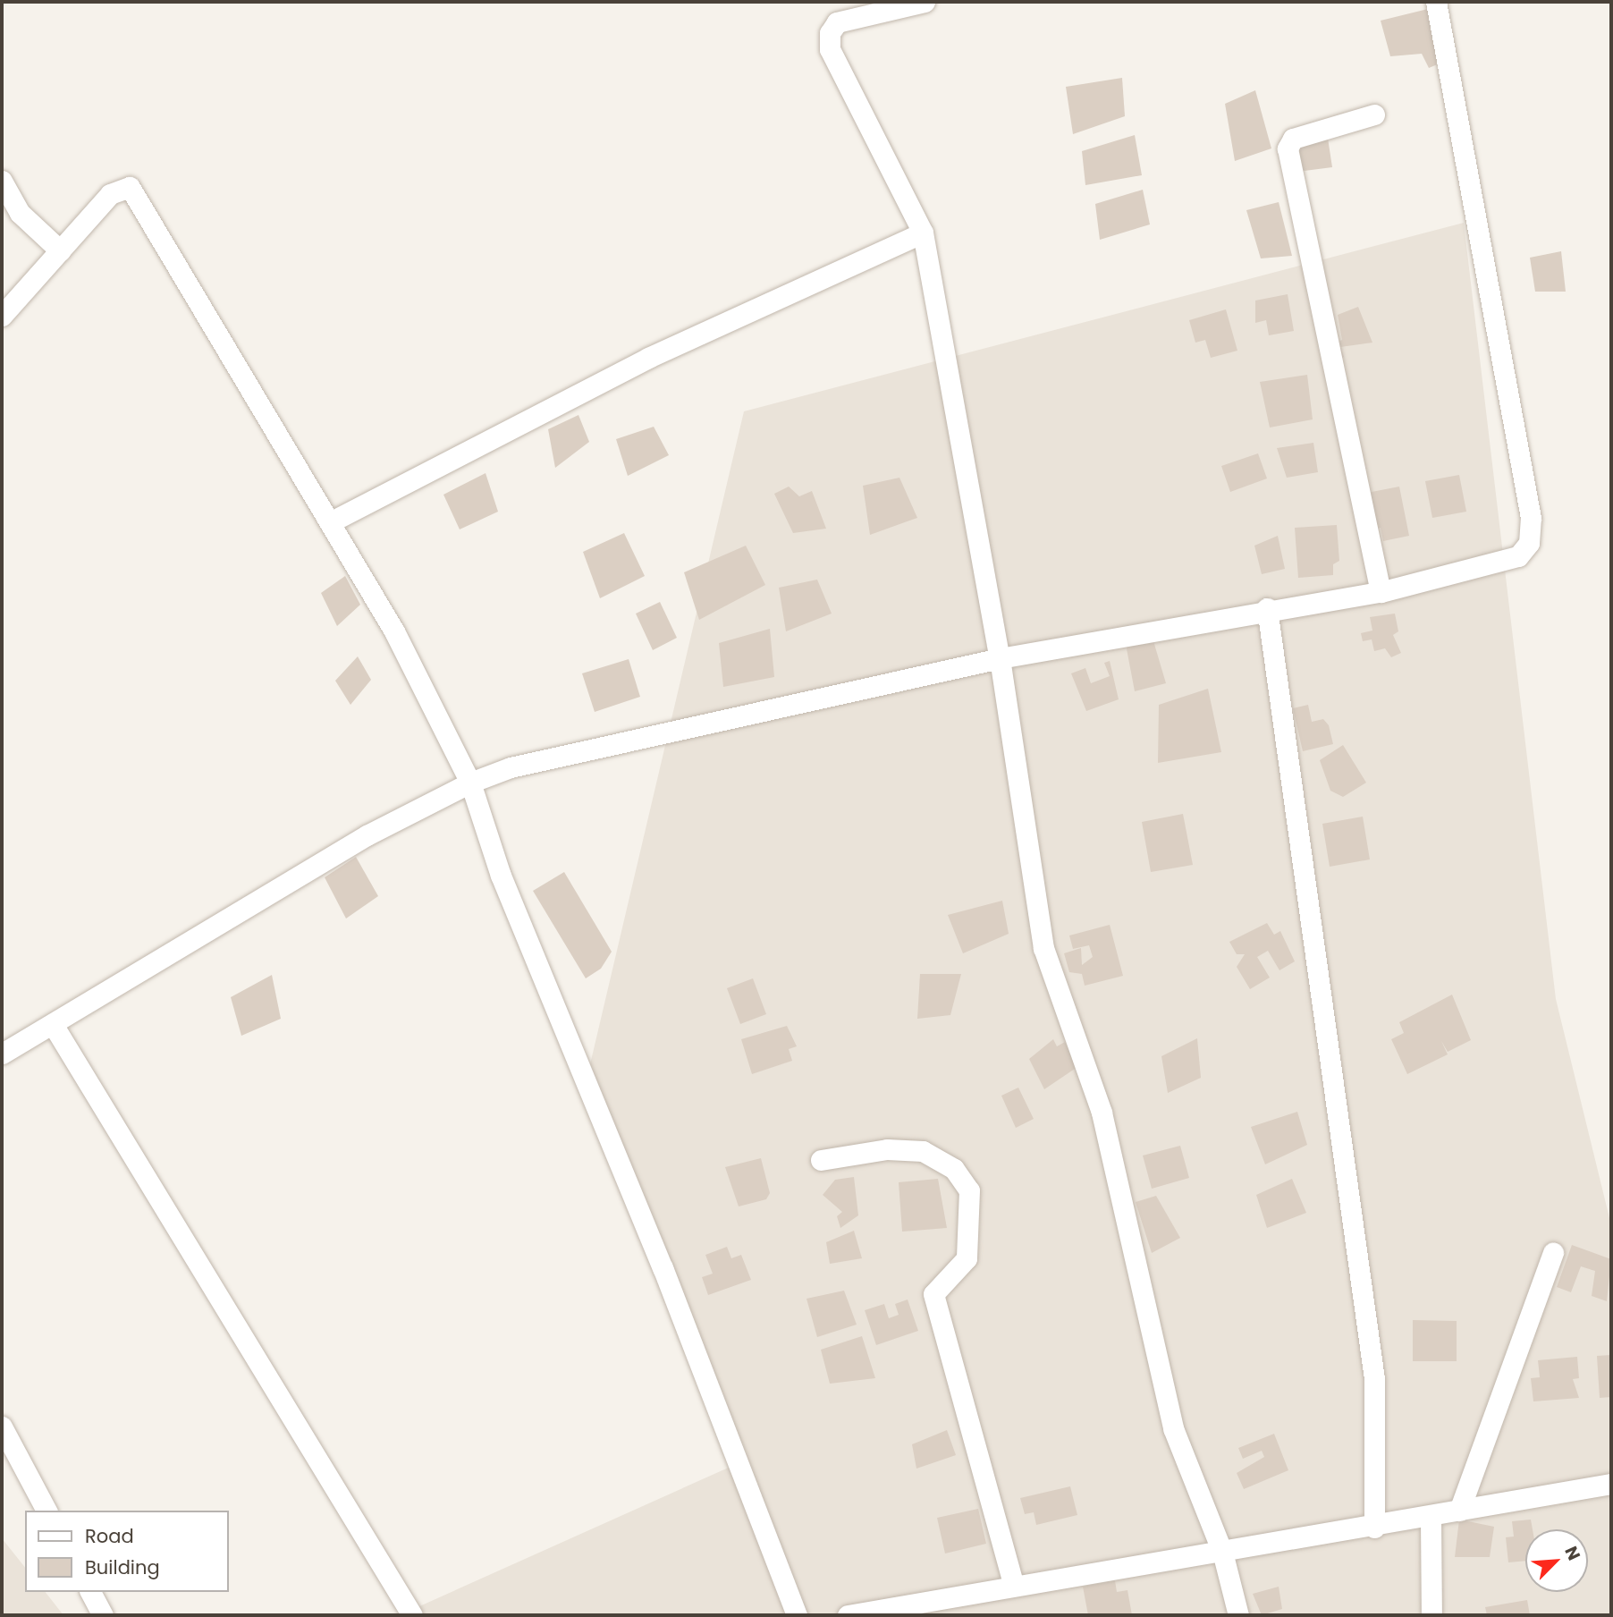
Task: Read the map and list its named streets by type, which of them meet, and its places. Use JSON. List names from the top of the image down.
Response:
{
  "legend": ["Road", "Building"],
  "north": "top right"
}
